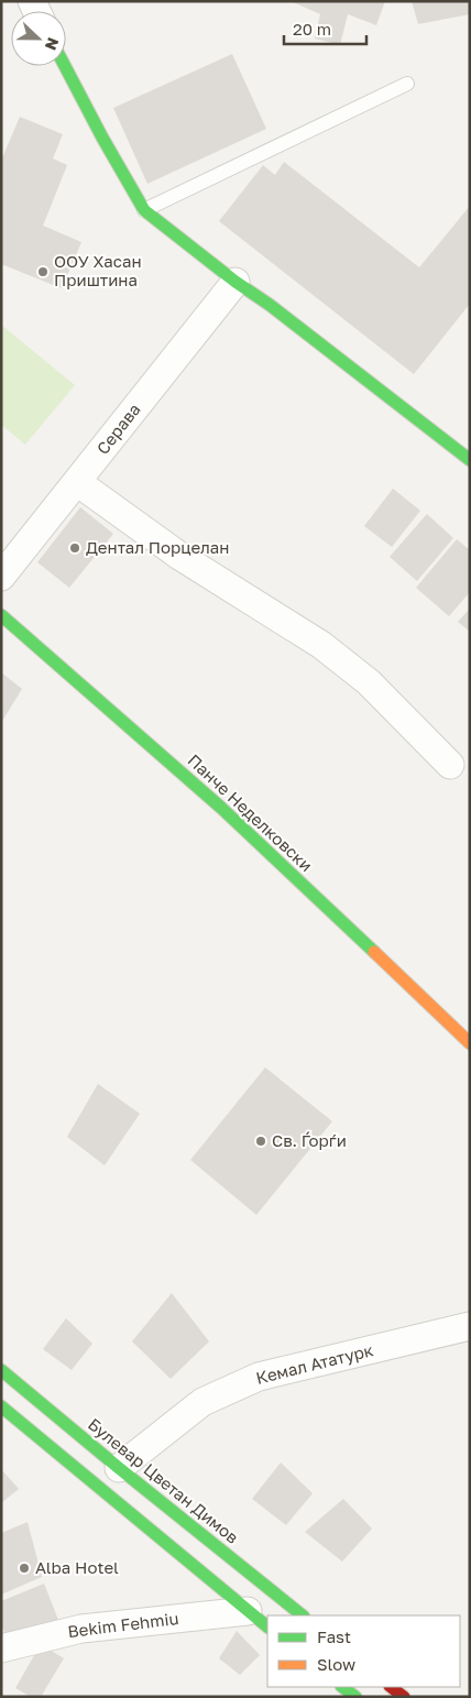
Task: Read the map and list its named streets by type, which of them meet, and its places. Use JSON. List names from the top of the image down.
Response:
{
  "streets": {
    "street": [
      "Серава",
      "Панче Неделковски",
      "Кемал Ататурк",
      "Булевар Цветан Димов",
      "Bekim Fehmiu"
    ]
  },
  "crossings": [
    ["Кемал Ататурк", "Булевар Цветан Димов"]
  ],
  "places": [
    "ООУ Хасан Приштина",
    "Дентал Порцелан",
    "Св. Ѓорѓи",
    "Alba Hotel"
  ],
  "legend": ["Fast", "Slow"],
  "scale_bar": "20 m",
  "north": "right"
}
